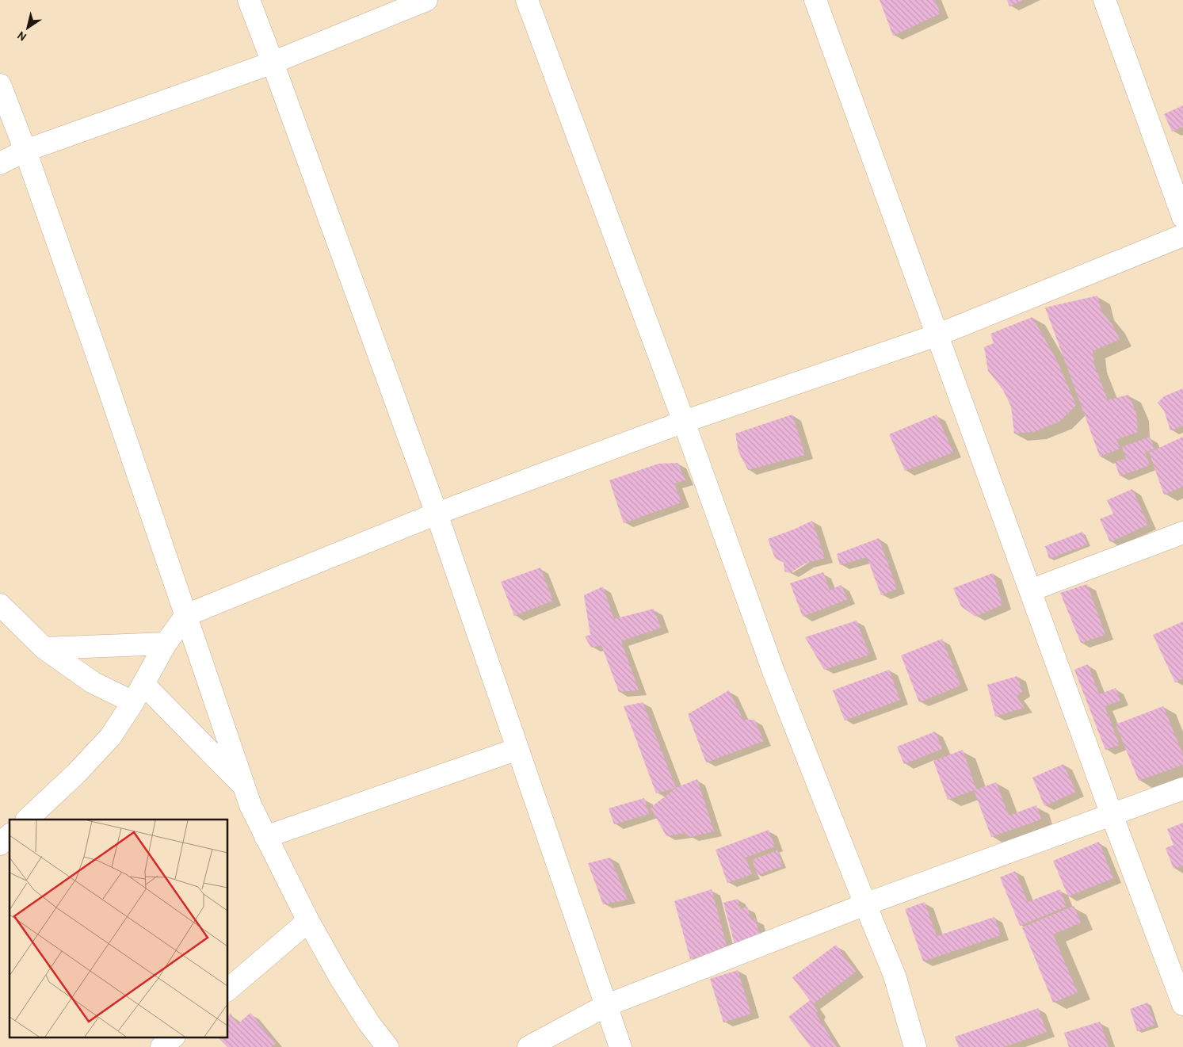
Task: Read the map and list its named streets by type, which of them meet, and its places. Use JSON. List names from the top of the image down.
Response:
{
  "north": "bottom left"
}
